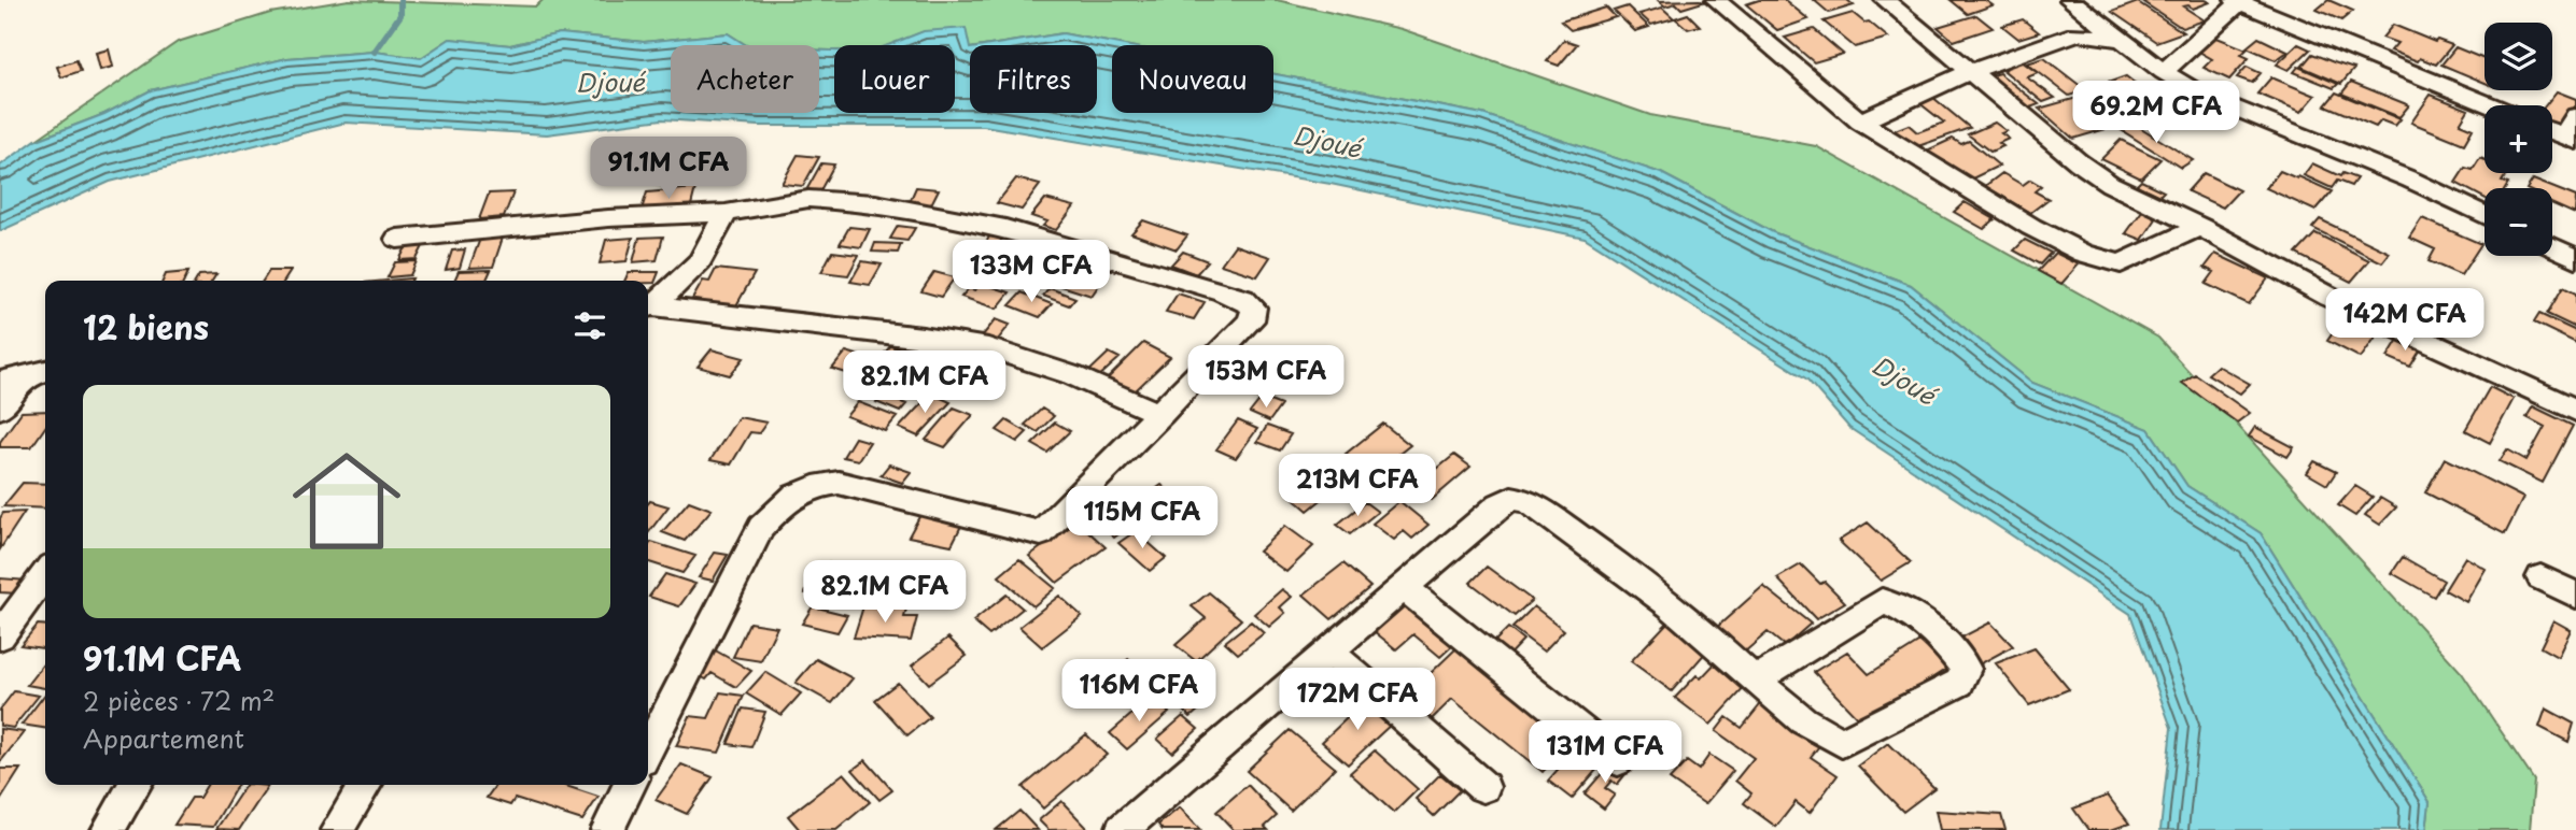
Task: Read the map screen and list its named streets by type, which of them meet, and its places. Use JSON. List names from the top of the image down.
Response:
{
  "water": ["Djoué"],
  "page": {
    "map_buttons": ["+", "−"],
    "chip": [
      "Acheter",
      "Louer",
      "Filtres",
      "Nouveau"
    ],
    "price": [
      "69.2M CFA",
      "91.1M CFA",
      "133M CFA",
      "142M CFA",
      "153M CFA",
      "82.1M CFA",
      "213M CFA",
      "115M CFA",
      "82.1M CFA",
      "116M CFA",
      "172M CFA",
      "131M CFA"
    ],
    "heading": "12 biens",
    "list": [
      {
        "name": "91.1M CFA",
        "note": "2 pièces · 72 m² · Appartement"
      }
    ]
  }
}
